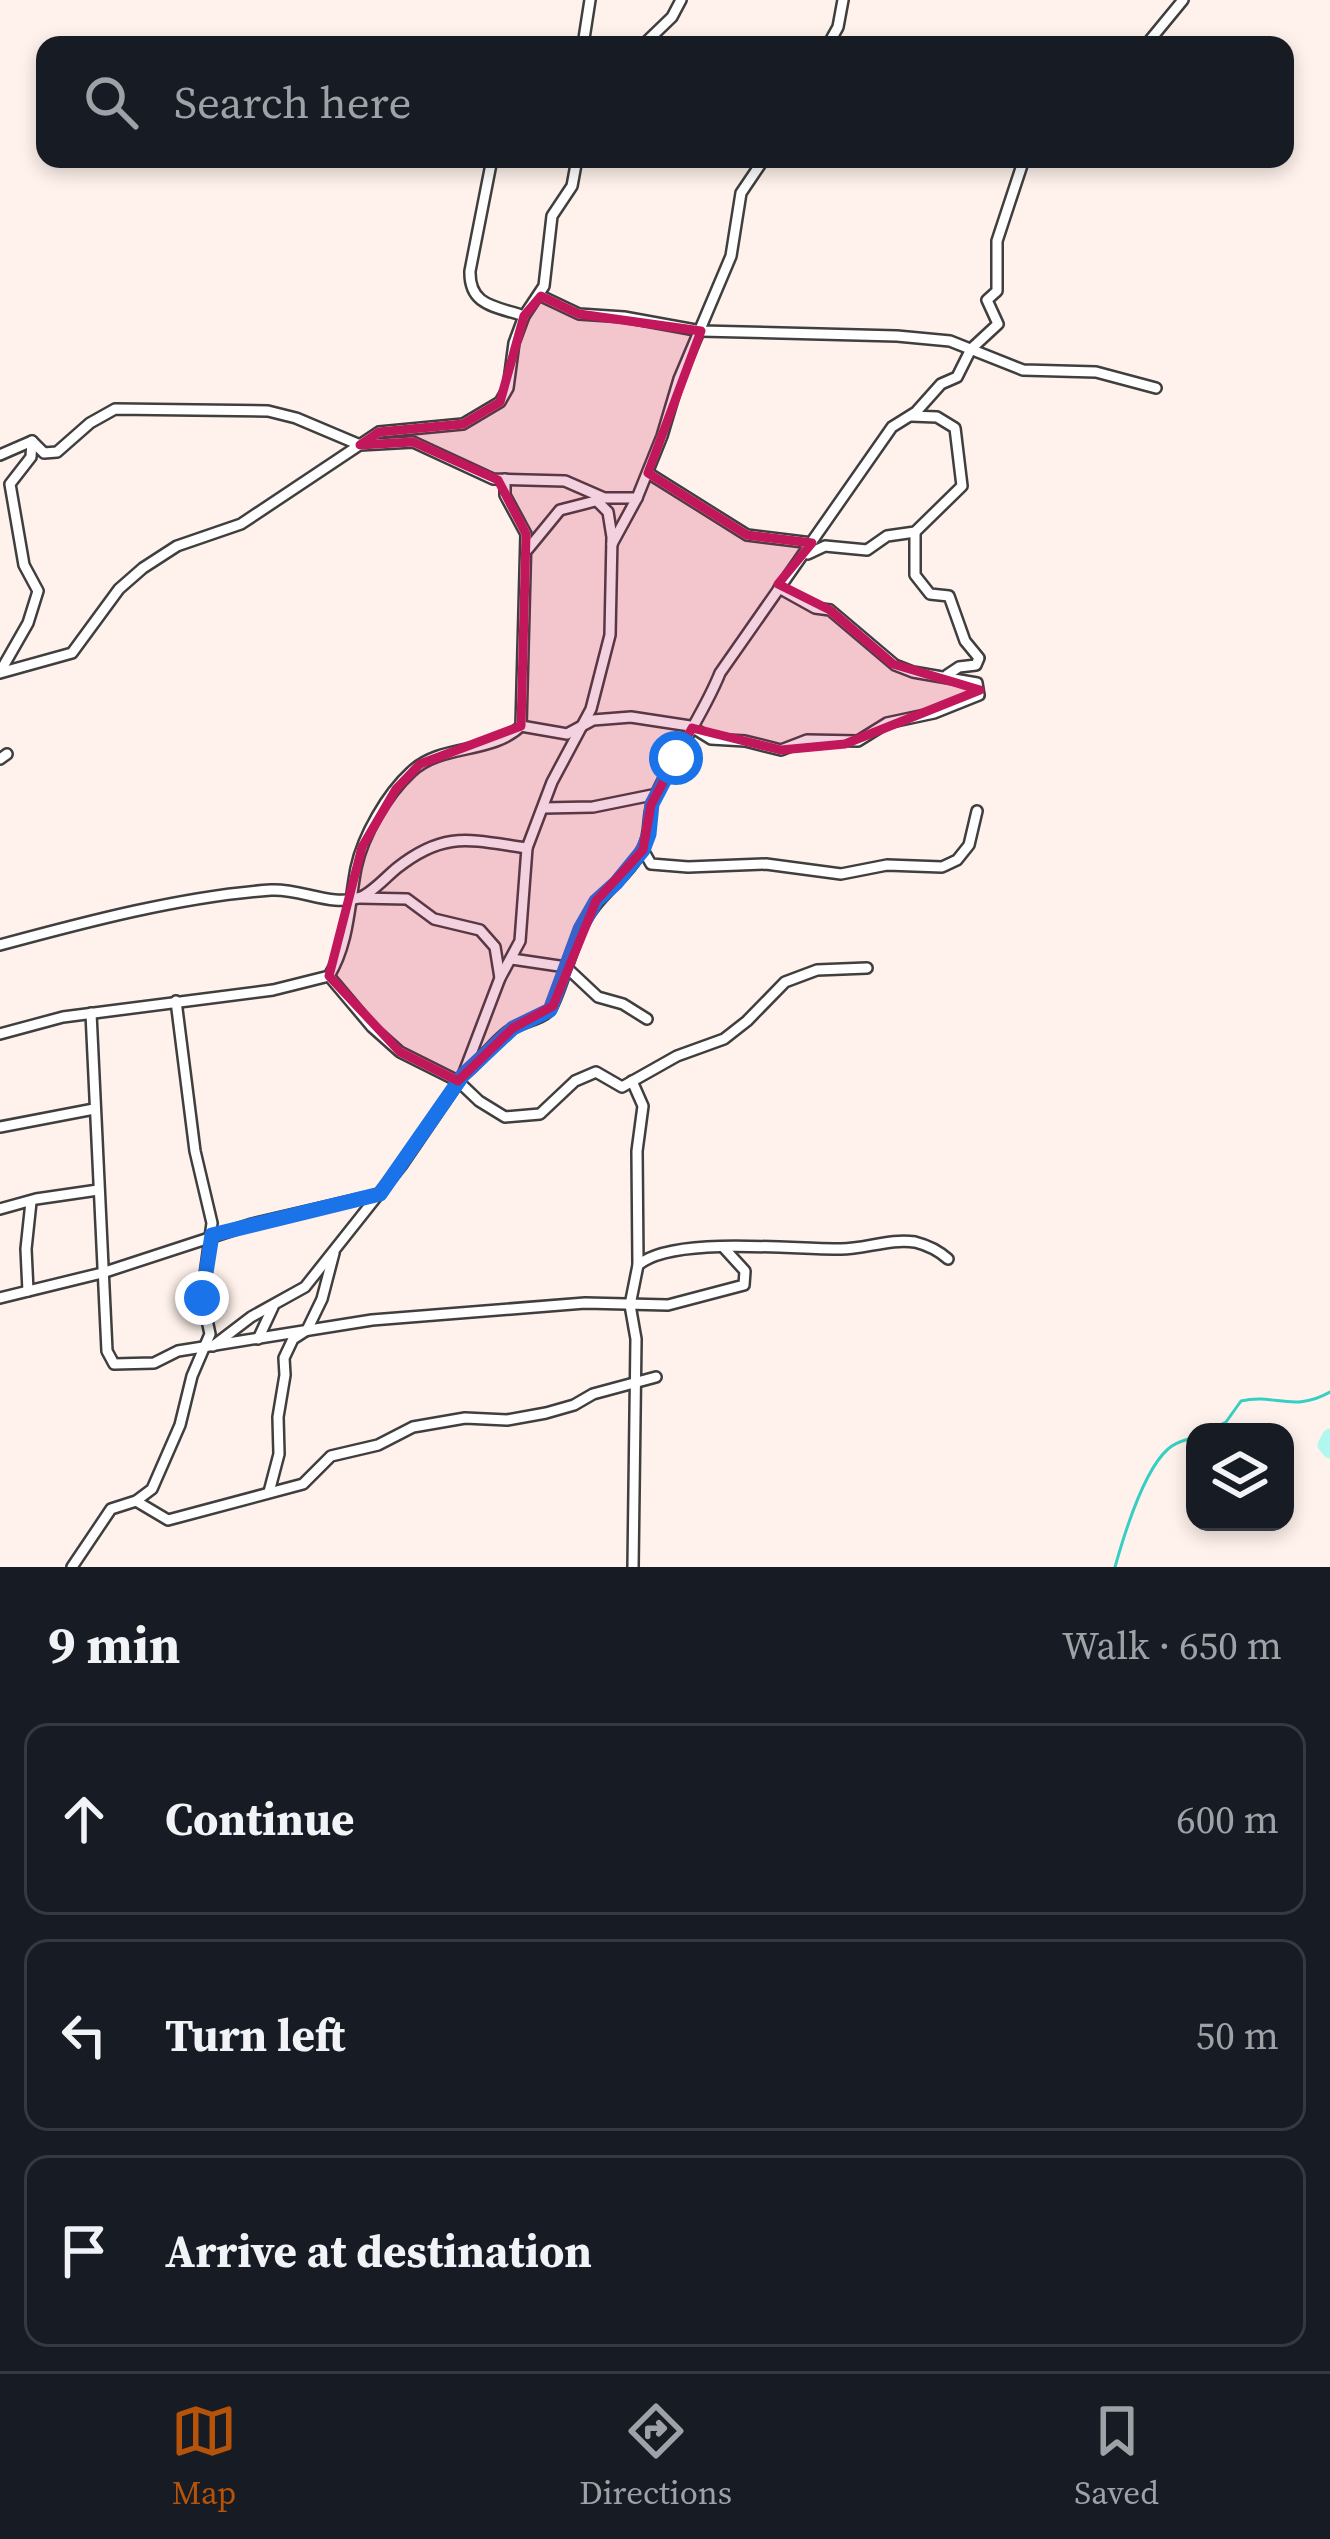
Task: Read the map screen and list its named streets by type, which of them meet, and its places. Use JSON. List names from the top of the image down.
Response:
{
  "page": {
    "search": "Search here",
    "heading": ["9 min", "Walk · 650 m"],
    "list": [
      ["Continue", "600 m"],
      ["Turn left", "50 m"],
      "Arrive at destination"
    ],
    "nav": ["Map", "Directions", "Saved"]
  }
}
